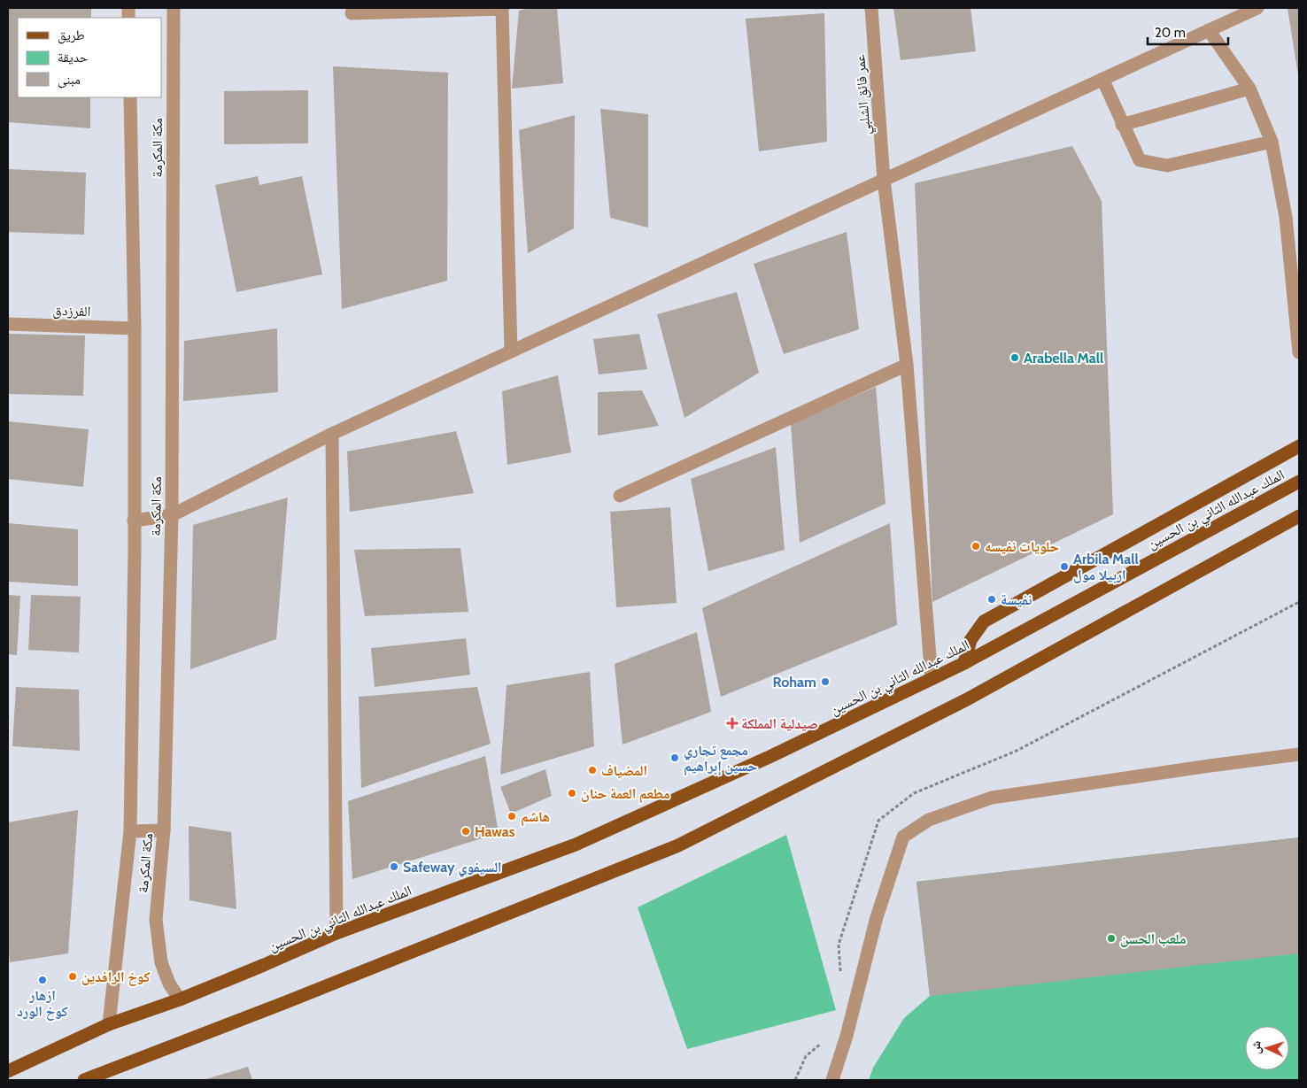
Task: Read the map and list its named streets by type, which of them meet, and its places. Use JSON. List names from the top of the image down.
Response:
{
  "streets": {
    "main road": ["الملك عبدالله الثاني بن الحسين"],
    "street": ["عمر فائق الشلبي", "مكة المكرمة", "الفرزدق"]
  },
  "crossings": [
    ["عمر فائق الشلبي", "الملك عبدالله الثاني بن الحسين"],
    ["مكة المكرمة", "الفرزدق"],
    ["مكة المكرمة", "الملك عبدالله الثاني بن الحسين"]
  ],
  "places": {
    "other": [
      "Arabella Mall",
      "حلويات نفيسه",
      "Arbila Mall اربيلا مول",
      "نفيسة",
      "Roham",
      "مجمع تجاري حسين إبراهيم",
      "المضياف",
      "مطعم العمة حنان",
      "هاشم",
      "Hawas",
      "Safeway السيفوي",
      "ملعب الحسن",
      "كوخ الرافدين",
      "ازهار كوخ الورد"
    ],
    "health": ["صيدلية المملكة"]
  },
  "legend": ["طريق", "حديقة", "مبنى"],
  "scale_bar": "20 m",
  "north": "left"
}
